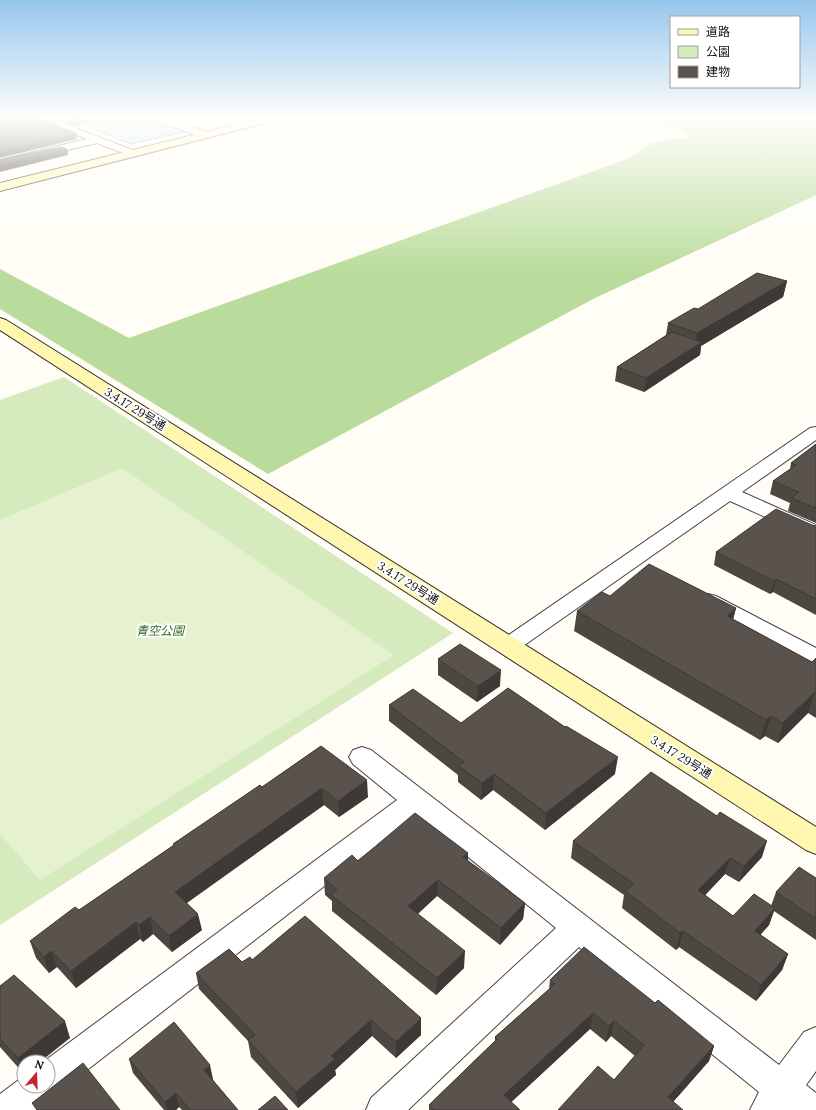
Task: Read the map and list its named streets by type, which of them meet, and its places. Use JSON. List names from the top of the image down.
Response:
{
  "streets": {
    "street": ["3.4.17 29号通"]
  },
  "parks": ["青空公園"],
  "legend": ["道路", "公園", "建物"],
  "north": "top"
}
